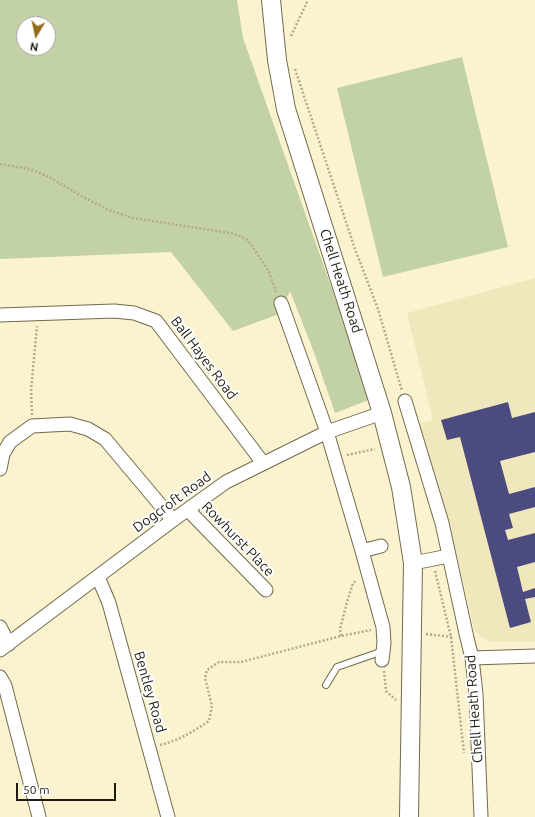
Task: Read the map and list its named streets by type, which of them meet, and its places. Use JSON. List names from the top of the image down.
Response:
{
  "streets": {
    "street": [
      "Chell Heath Road",
      "Ball Hayes Road",
      "Dogcroft Road",
      "Rowhurst Place",
      "Bentley Road"
    ]
  },
  "crossings": [
    ["Chell Heath Road", "Dogcroft Road"],
    ["Ball Hayes Road", "Dogcroft Road"],
    ["Dogcroft Road", "Rowhurst Place"],
    ["Dogcroft Road", "Bentley Road"]
  ],
  "scale_bar": "50 m",
  "north": "bottom"
}
